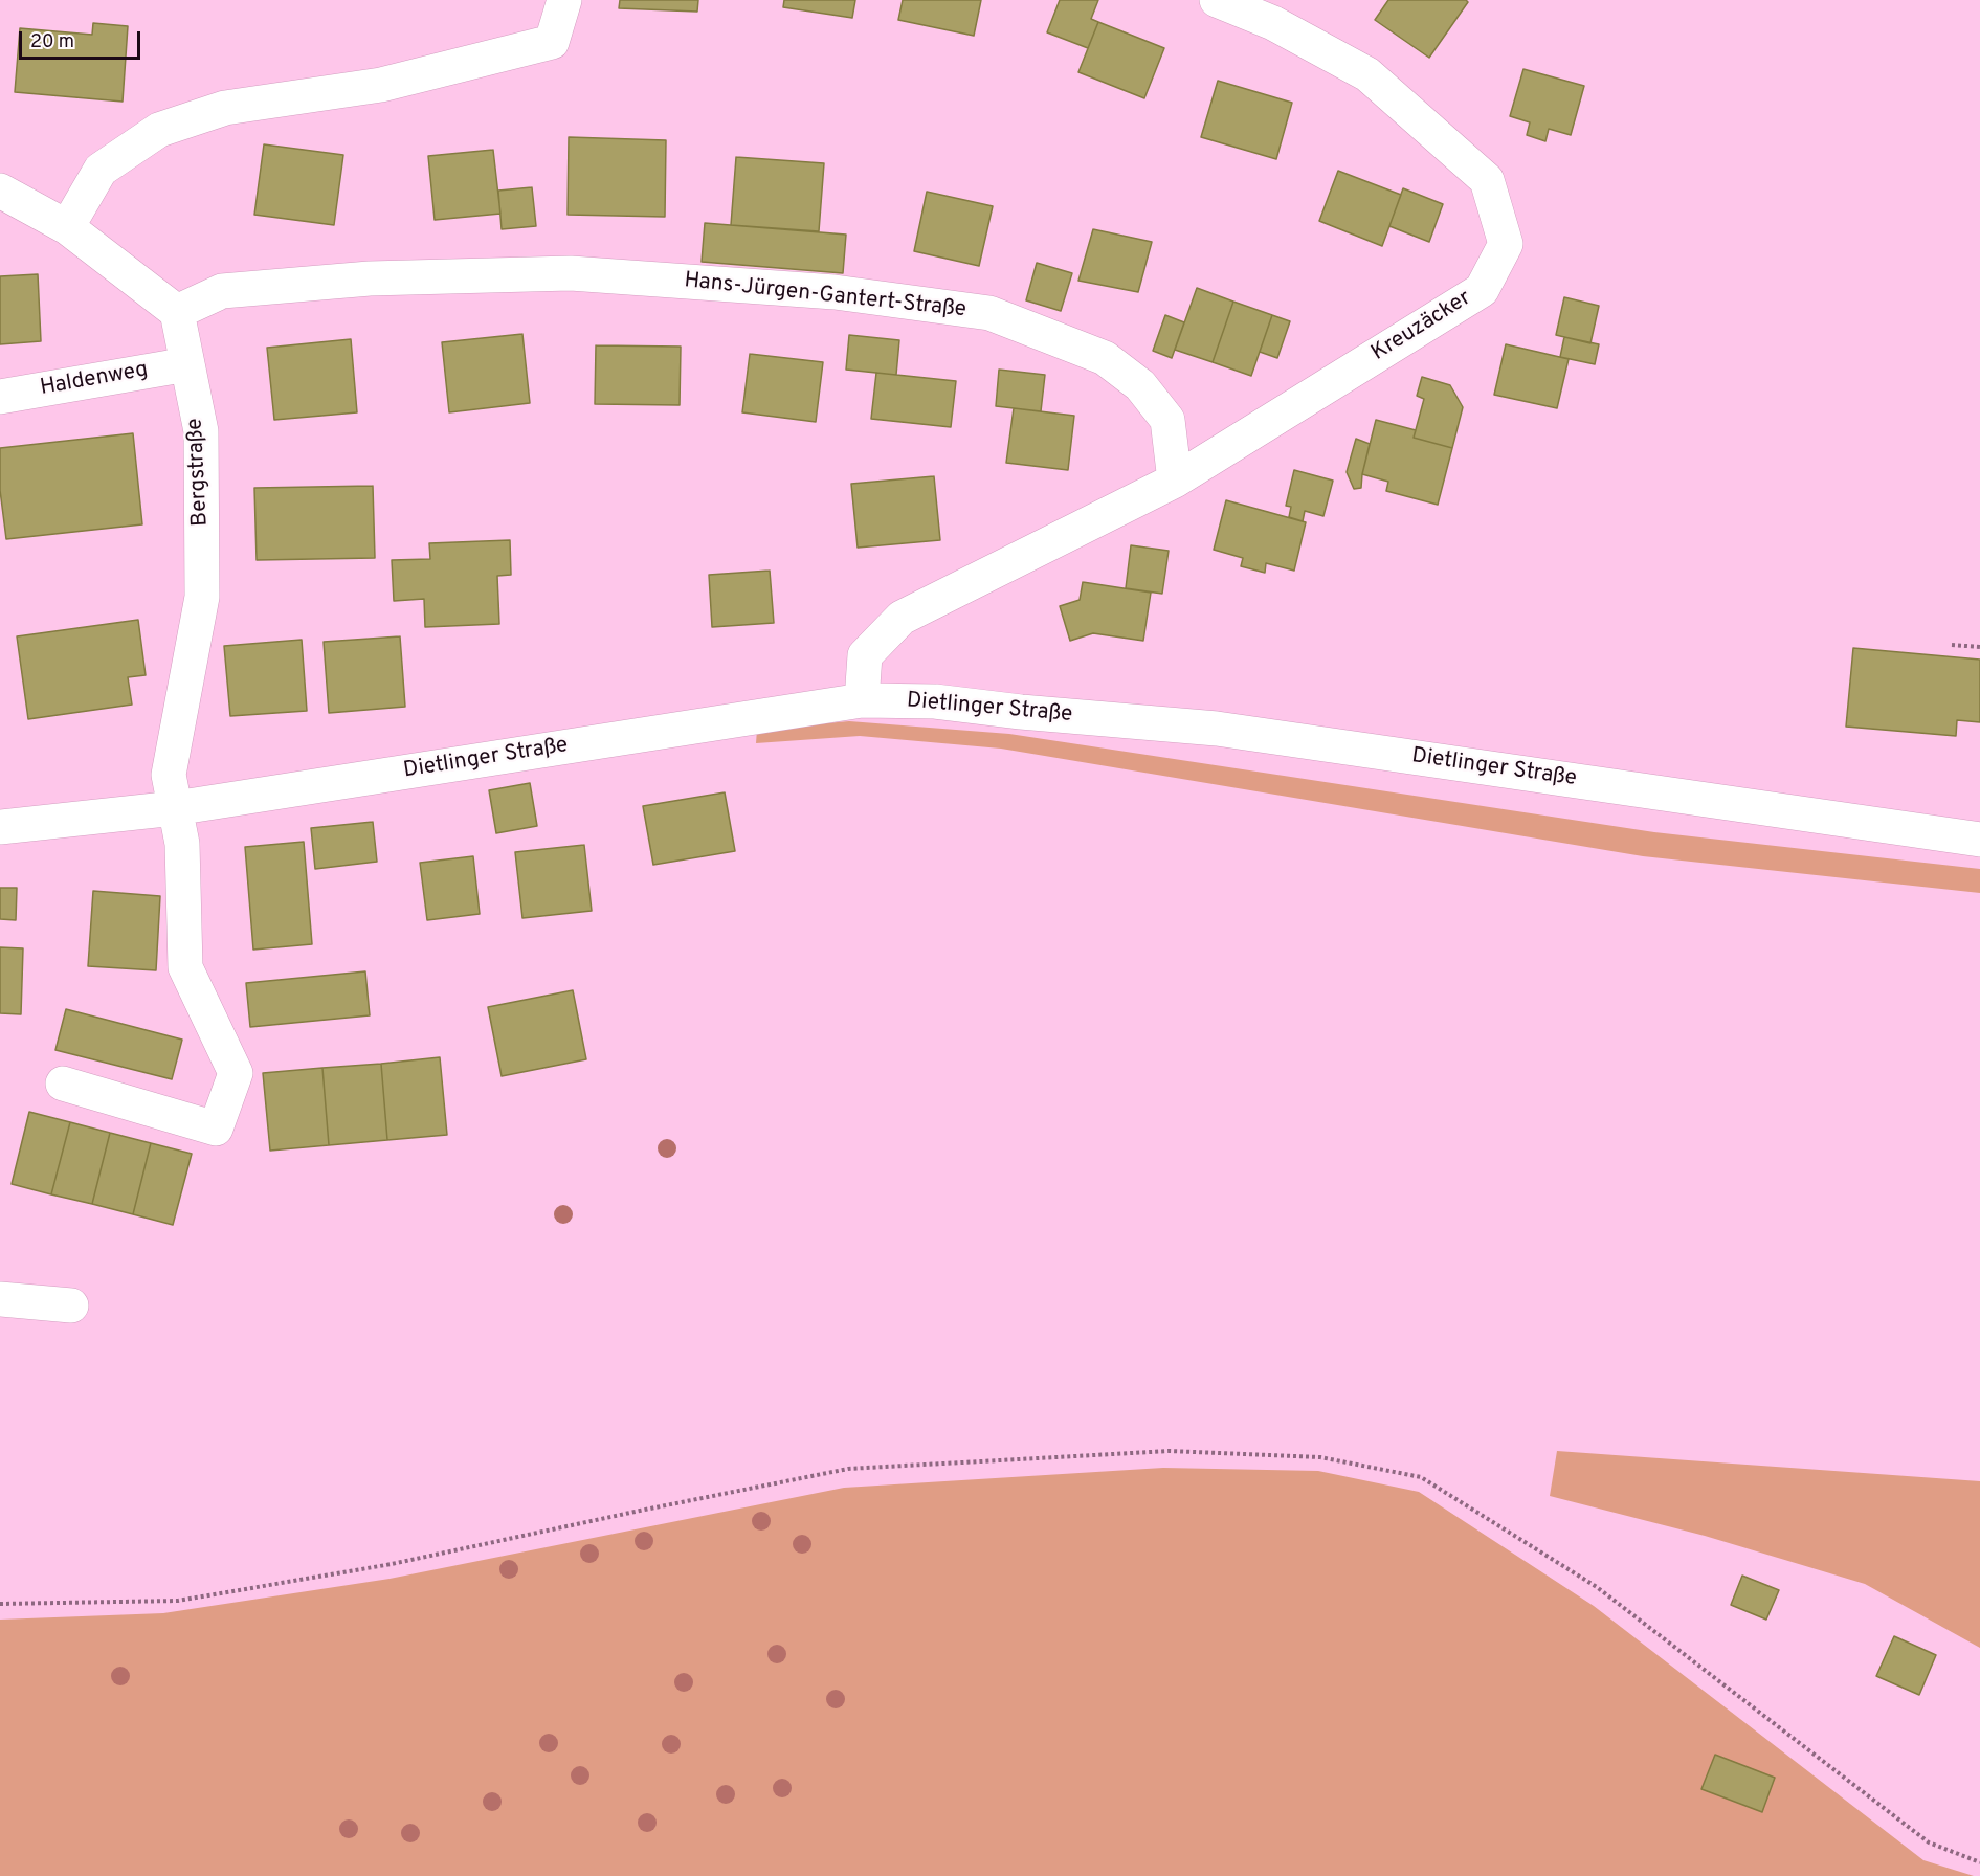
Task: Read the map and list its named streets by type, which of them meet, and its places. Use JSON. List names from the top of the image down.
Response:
{
  "streets": {
    "street": [
      "Hans-Jürgen-Gantert-Straße",
      "Kreuzäcker",
      "Haldenweg",
      "Bergstraße",
      "Dietlinger Straße"
    ]
  },
  "crossings": [
    ["Hans-Jürgen-Gantert-Straße", "Kreuzäcker"],
    ["Hans-Jürgen-Gantert-Straße", "Bergstraße"],
    ["Haldenweg", "Bergstraße"],
    ["Bergstraße", "Dietlinger Straße"]
  ],
  "scale_bar": "20 m"
}
